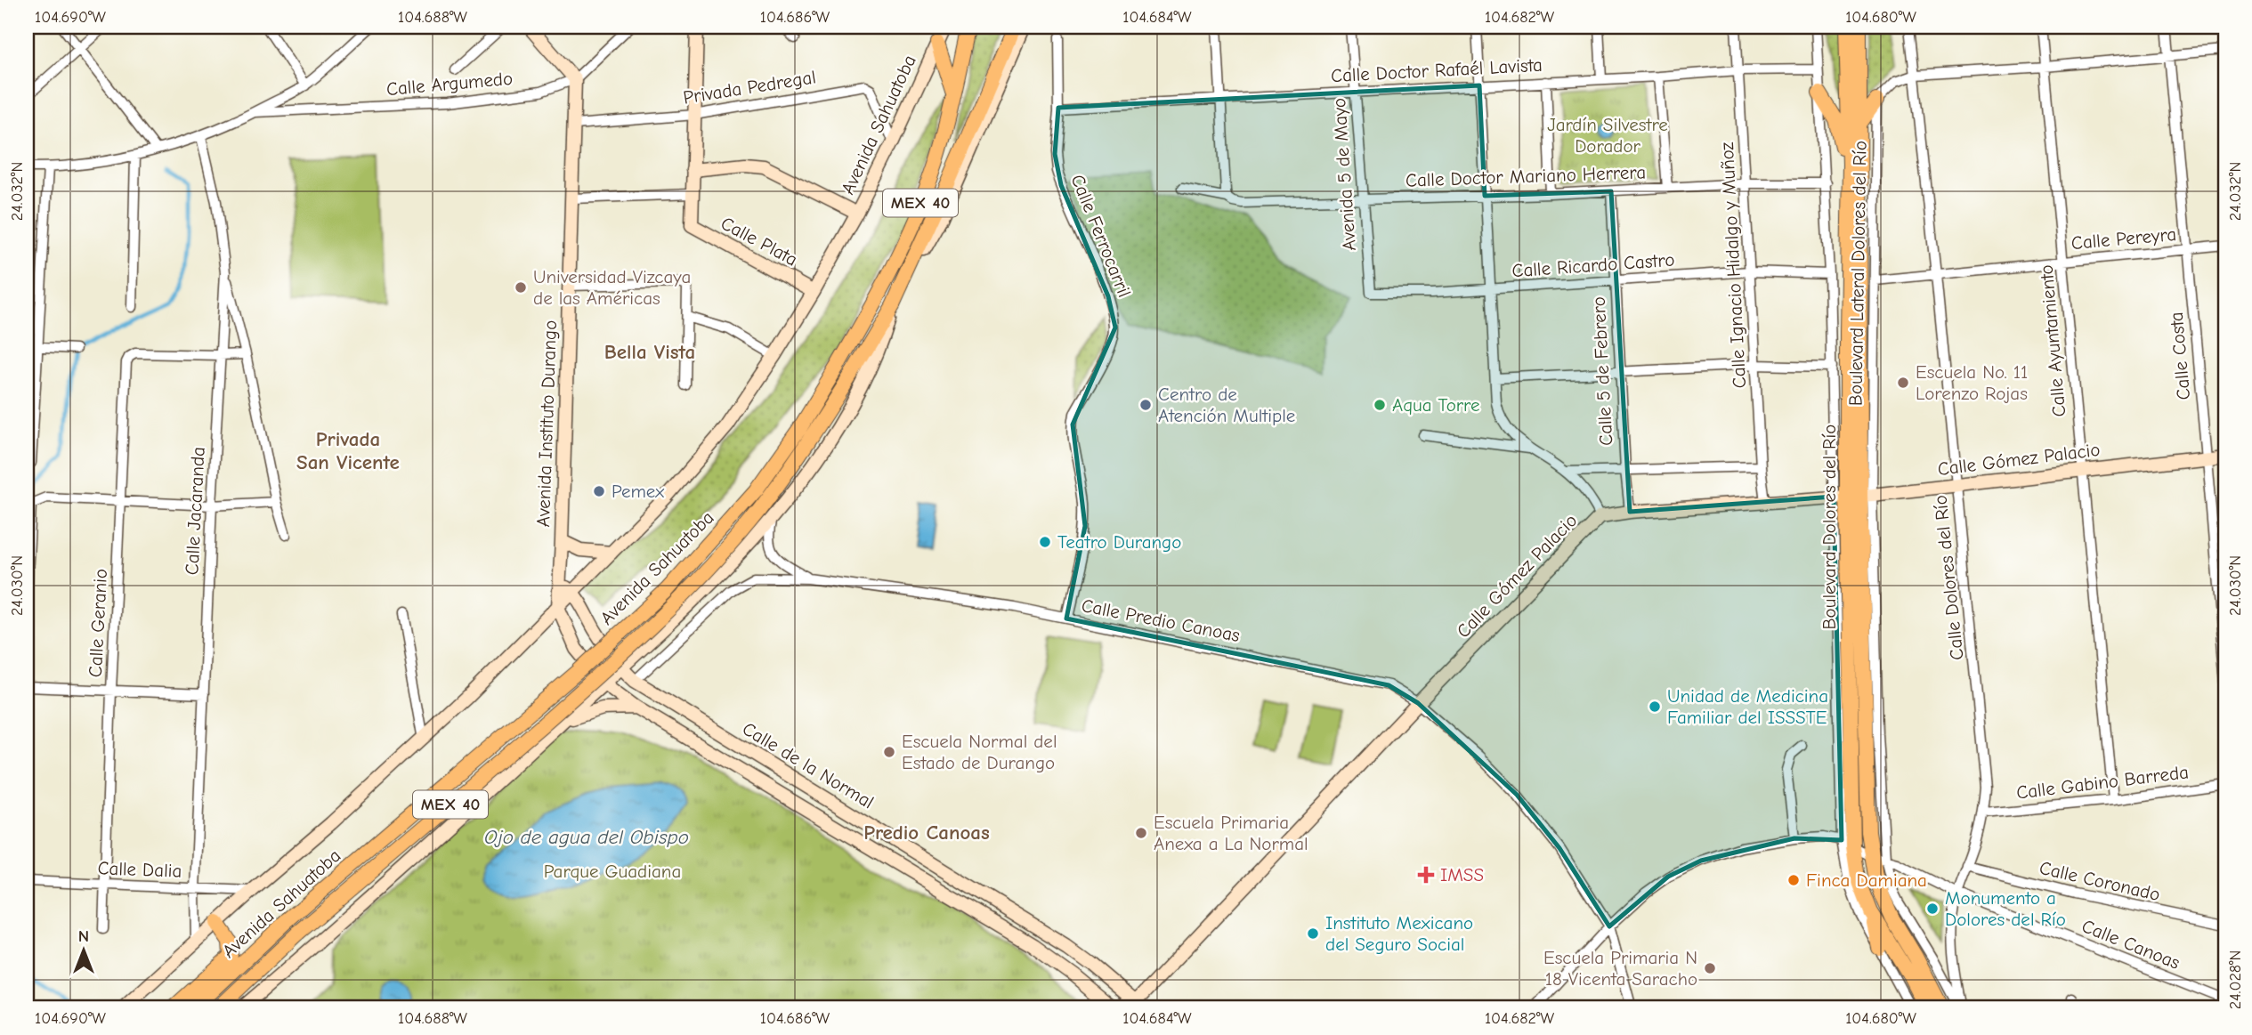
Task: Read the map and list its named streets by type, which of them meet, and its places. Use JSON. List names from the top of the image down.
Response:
{
  "streets": {
    "main road": ["Avenida Sahuatoba", "MEX 40", "Boulevard Dolores del Río"],
    "street": [
      "Calle Doctor Rafaél Lavista",
      "Calle Argumedo",
      "Privada Pedregal",
      "Avenida 5 de Mayo",
      "Calle Doctor Mariano Herrera",
      "Calle Ferrocarril",
      "Calle Pereyra",
      "Calle Plata",
      "Calle Ricardo Castro",
      "Calle Ignacio Hidalgo y Muñoz",
      "Boulevard Lateral Dolores del Río",
      "Calle Ayuntamiento",
      "Calle Costa",
      "Calle 5 de Febrero",
      "Avenida Instituto Durango",
      "Calle Gómez Palacio",
      "Calle Jacaranda",
      "Calle Dolores del Río",
      "Calle Predio Canoas",
      "Calle Geranio",
      "Calle de la Normal",
      "Calle Gabino Barreda",
      "Calle Dalia",
      "Calle Coronado",
      "Calle Canoas"
    ]
  },
  "crossings": [
    ["Calle Doctor Rafaél Lavista", "Avenida 5 de Mayo"],
    ["Calle Doctor Rafaél Lavista", "Calle Ferrocarril"],
    ["Calle Doctor Rafaél Lavista", "Calle Ignacio Hidalgo y Muñoz"],
    ["Calle Argumedo", "Avenida Instituto Durango"],
    ["Privada Pedregal", "Avenida Sahuatoba"],
    ["Privada Pedregal", "Avenida Instituto Durango"],
    ["Avenida Sahuatoba", "MEX 40"],
    ["Avenida Sahuatoba", "Calle Plata"],
    ["Avenida Sahuatoba", "Avenida Instituto Durango"],
    ["Avenida Sahuatoba", "Calle Jacaranda"],
    ["Avenida Sahuatoba", "Calle de la Normal"],
    ["Avenida Sahuatoba", "Calle Dalia"],
    ["Avenida 5 de Mayo", "Calle Doctor Mariano Herrera"],
    ["Avenida 5 de Mayo", "Calle Ricardo Castro"],
    ["Calle Doctor Mariano Herrera", "Calle Ignacio Hidalgo y Muñoz"],
    ["Calle Doctor Mariano Herrera", "Calle 5 de Febrero"],
    ["Calle Ferrocarril", "Calle Predio Canoas"],
    ["Calle Pereyra", "Boulevard Lateral Dolores del Río"],
    ["Calle Pereyra", "Calle Ayuntamiento"],
    ["Calle Pereyra", "Calle Costa"],
    ["Calle Pereyra", "Calle Dolores del Río"],
    ["Calle Ricardo Castro", "Calle Ignacio Hidalgo y Muñoz"],
    ["Calle Ricardo Castro", "Calle 5 de Febrero"],
    ["Calle Ignacio Hidalgo y Muñoz", "Calle Gómez Palacio"],
    ["Boulevard Lateral Dolores del Río", "Calle Gómez Palacio"],
    ["Boulevard Lateral Dolores del Río", "Boulevard Dolores del Río"],
    ["Calle Ayuntamiento", "Calle Gómez Palacio"],
    ["Calle Ayuntamiento", "Calle Gabino Barreda"],
    ["Calle Costa", "Calle Gómez Palacio"],
    ["Calle 5 de Febrero", "Calle Gómez Palacio"],
    ["Avenida Instituto Durango", "Calle de la Normal"],
    ["Calle Gómez Palacio", "Boulevard Dolores del Río"],
    ["Calle Gómez Palacio", "Calle Dolores del Río"],
    ["Calle Gómez Palacio", "Calle Predio Canoas"],
    ["Calle Gómez Palacio", "Calle de la Normal"],
    ["Calle Jacaranda", "Calle Geranio"],
    ["Calle Jacaranda", "Calle Dalia"],
    ["Boulevard Dolores del Río", "Calle Canoas"],
    ["Calle Dolores del Río", "Calle Gabino Barreda"],
    ["Calle Dolores del Río", "Calle Coronado"],
    ["Calle Dolores del Río", "Calle Canoas"],
    ["Calle Predio Canoas", "Calle de la Normal"],
    ["Calle Geranio", "Calle Dalia"]
  ],
  "districts": ["Bella Vista", "Privada San Vicente", "Predio Canoas"],
  "water": ["Ojo de agua del Obispo"],
  "parks": ["Jardín Silvestre Dorador", "Parque Guadiana"],
  "places": {
    "other": [
      "Universidad Vizcaya de las Américas",
      "Escuela No. 11 Lorenzo Rojas",
      "Centro de Atención Multiple",
      "Aqua Torre",
      "Pemex",
      "Teatro Durango",
      "Unidad de Medicina Familiar del ISSSTE",
      "Escuela Normal del Estado de Durango",
      "Escuela Primaria Anexa a La Normal",
      "Finca Damiana",
      "Monumento a Dolores del Río",
      "Instituto Mexicano del Seguro Social",
      "Escuela Primaria N 18 Vicenta Saracho"
    ],
    "health": ["IMSS"]
  },
  "north": "top",
  "coordinates": [
    "104.690°W",
    "104.688°W",
    "104.686°W",
    "104.684°W",
    "104.682°W",
    "104.680°W",
    "24.032°N",
    "24.030°N",
    "24.028°N"
  ]
}
